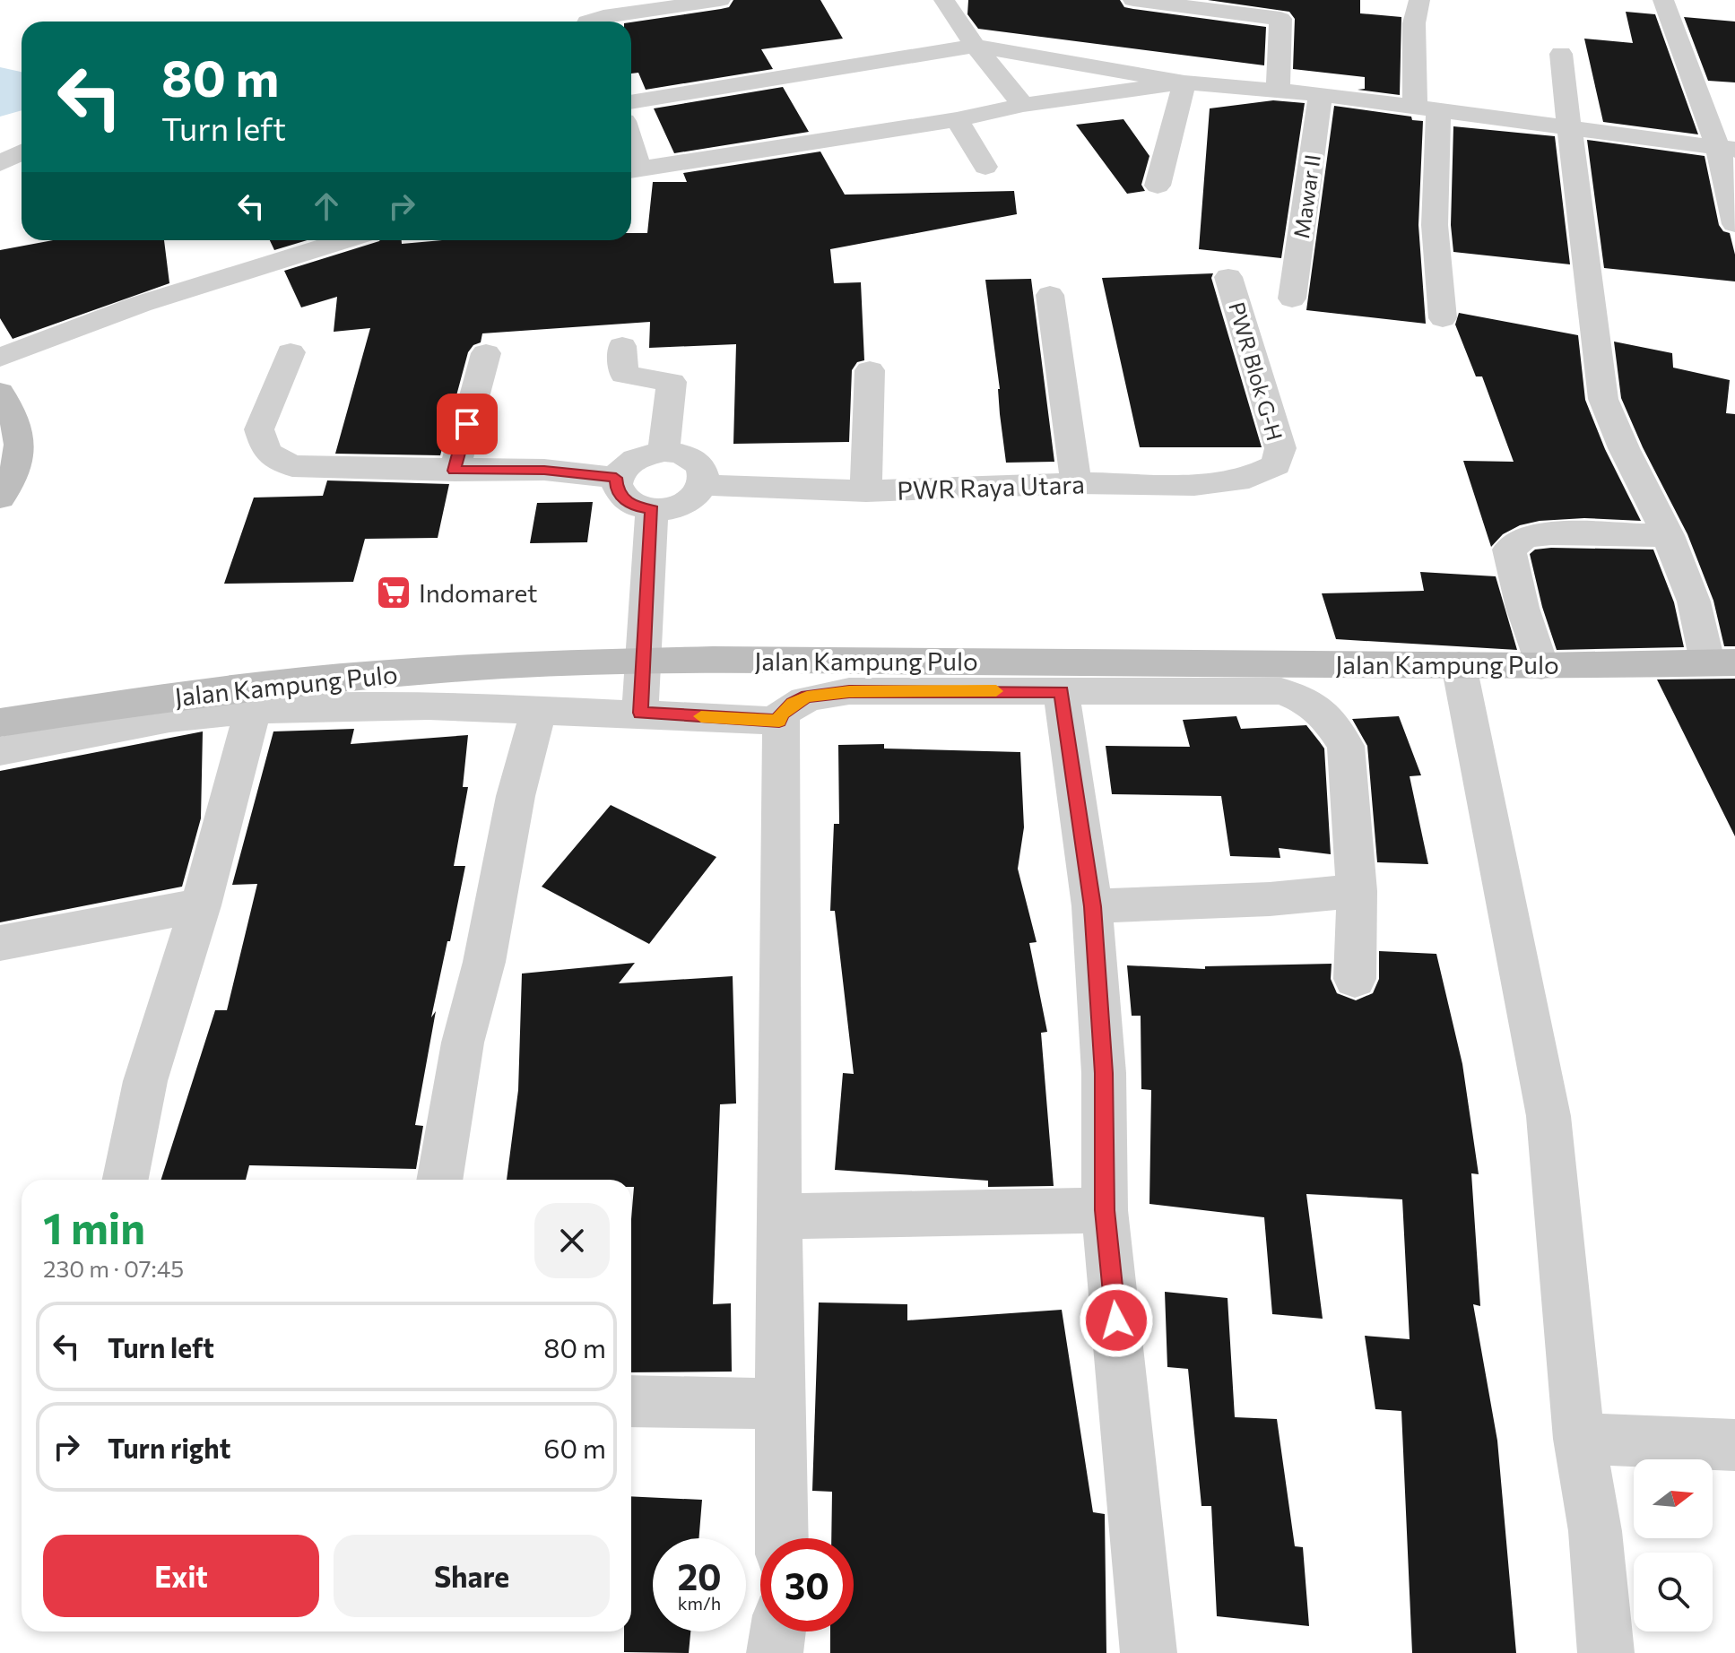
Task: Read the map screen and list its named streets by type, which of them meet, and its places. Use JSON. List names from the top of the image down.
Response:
{
  "streets": {
    "street": [
      "Mawar II",
      "PWR Blok G-H",
      "PWR Raya Utara",
      "Jalan Kampung Pulo"
    ]
  },
  "crossings": [
    ["PWR Blok G-H", "PWR Raya Utara"]
  ],
  "places": {
    "supermarket": ["Indomaret"]
  },
  "north": "right",
  "page": {
    "turn": ["80 m", "Turn left"],
    "heading": ["1 min", "230 m · 07:45"],
    "list": [
      {
        "name": "Turn left",
        "value": "80 m"
      },
      {
        "name": "Turn right",
        "value": "60 m"
      }
    ],
    "buttons": ["Exit", "Share"],
    "speed": "20 km/h",
    "limit": "30"
  }
}
